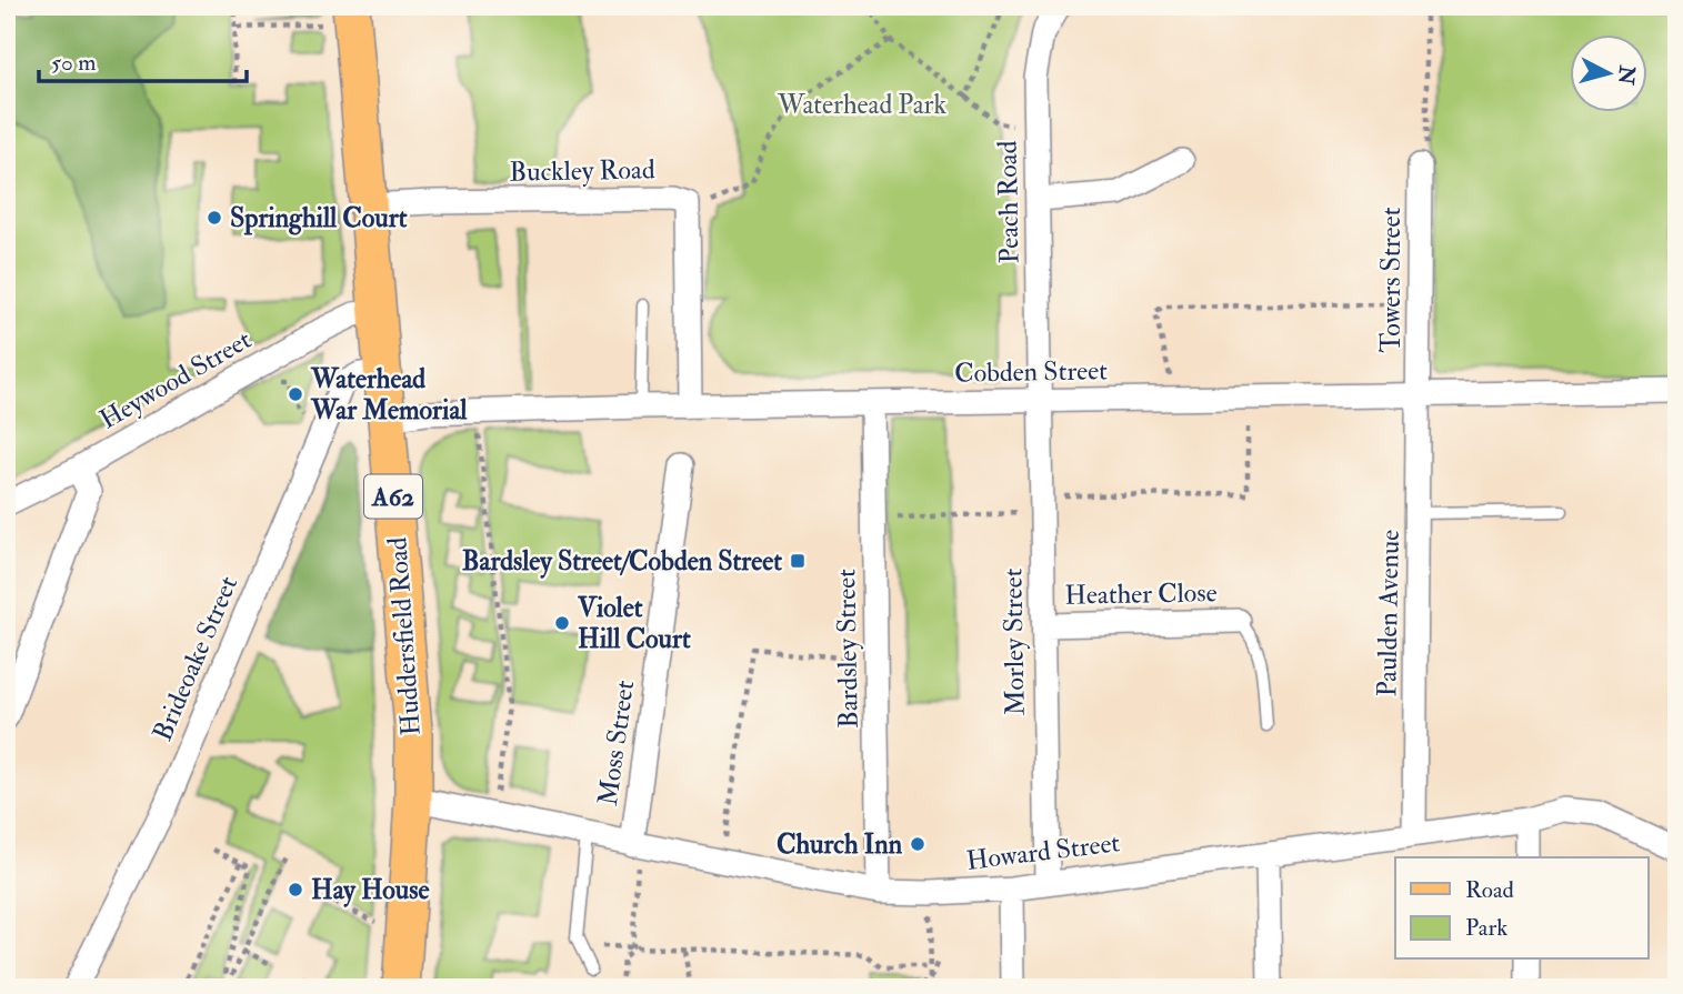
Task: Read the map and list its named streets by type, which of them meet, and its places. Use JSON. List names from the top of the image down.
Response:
{
  "streets": {
    "main road": ["A62", "Huddersfield Road"],
    "street": [
      "Buckley Road",
      "Peach Road",
      "Towers Street",
      "Cobden Street",
      "Heywood Street",
      "Heather Close",
      "Paulden Avenue",
      "Morley Street",
      "Bardsley Street",
      "Brideoake Street",
      "Moss Street",
      "Howard Street"
    ]
  },
  "crossings": [
    ["Buckley Road", "Cobden Street"],
    ["Buckley Road", "Huddersfield Road"],
    ["Peach Road", "Cobden Street"],
    ["Peach Road", "Morley Street"],
    ["Towers Street", "Cobden Street"],
    ["Towers Street", "Paulden Avenue"],
    ["Cobden Street", "Paulden Avenue"],
    ["Cobden Street", "Huddersfield Road"],
    ["Cobden Street", "Morley Street"],
    ["Cobden Street", "Bardsley Street"],
    ["Heywood Street", "Huddersfield Road"],
    ["Heather Close", "Morley Street"],
    ["Paulden Avenue", "Howard Street"],
    ["Huddersfield Road", "Brideoake Street"],
    ["Huddersfield Road", "Howard Street"],
    ["Morley Street", "Howard Street"],
    ["Bardsley Street", "Howard Street"],
    ["Moss Street", "Howard Street"]
  ],
  "parks": ["Waterhead Park"],
  "places": {
    "other": [
      "Springhill Court",
      "Waterhead War Memorial",
      "Violet Hill Court",
      "Church Inn",
      "Hay House"
    ],
    "transit": ["Bardsley Street/Cobden Street"]
  },
  "legend": ["Road", "Park"],
  "scale_bar": "50 m",
  "north": "right"
}
